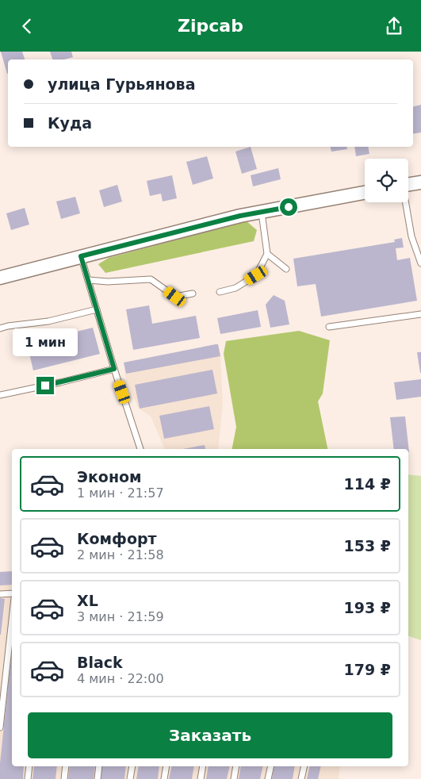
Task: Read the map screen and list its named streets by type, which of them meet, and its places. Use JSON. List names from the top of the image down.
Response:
{
  "page": {
    "header": "Zipcab",
    "banner": ["улица Гурьянова", "Куда"],
    "bubble": "1 мин",
    "list": [
      {
        "name": "Эконом",
        "note": "1 мин · 21:57",
        "value": "114 ₽"
      },
      {
        "name": "Комфорт",
        "note": "2 мин · 21:58",
        "value": "153 ₽"
      },
      {
        "name": "XL",
        "note": "3 мин · 21:59",
        "value": "193 ₽"
      },
      {
        "name": "Black",
        "note": "4 мин · 22:00",
        "value": "179 ₽"
      }
    ],
    "buttons": "Заказать"
  }
}
